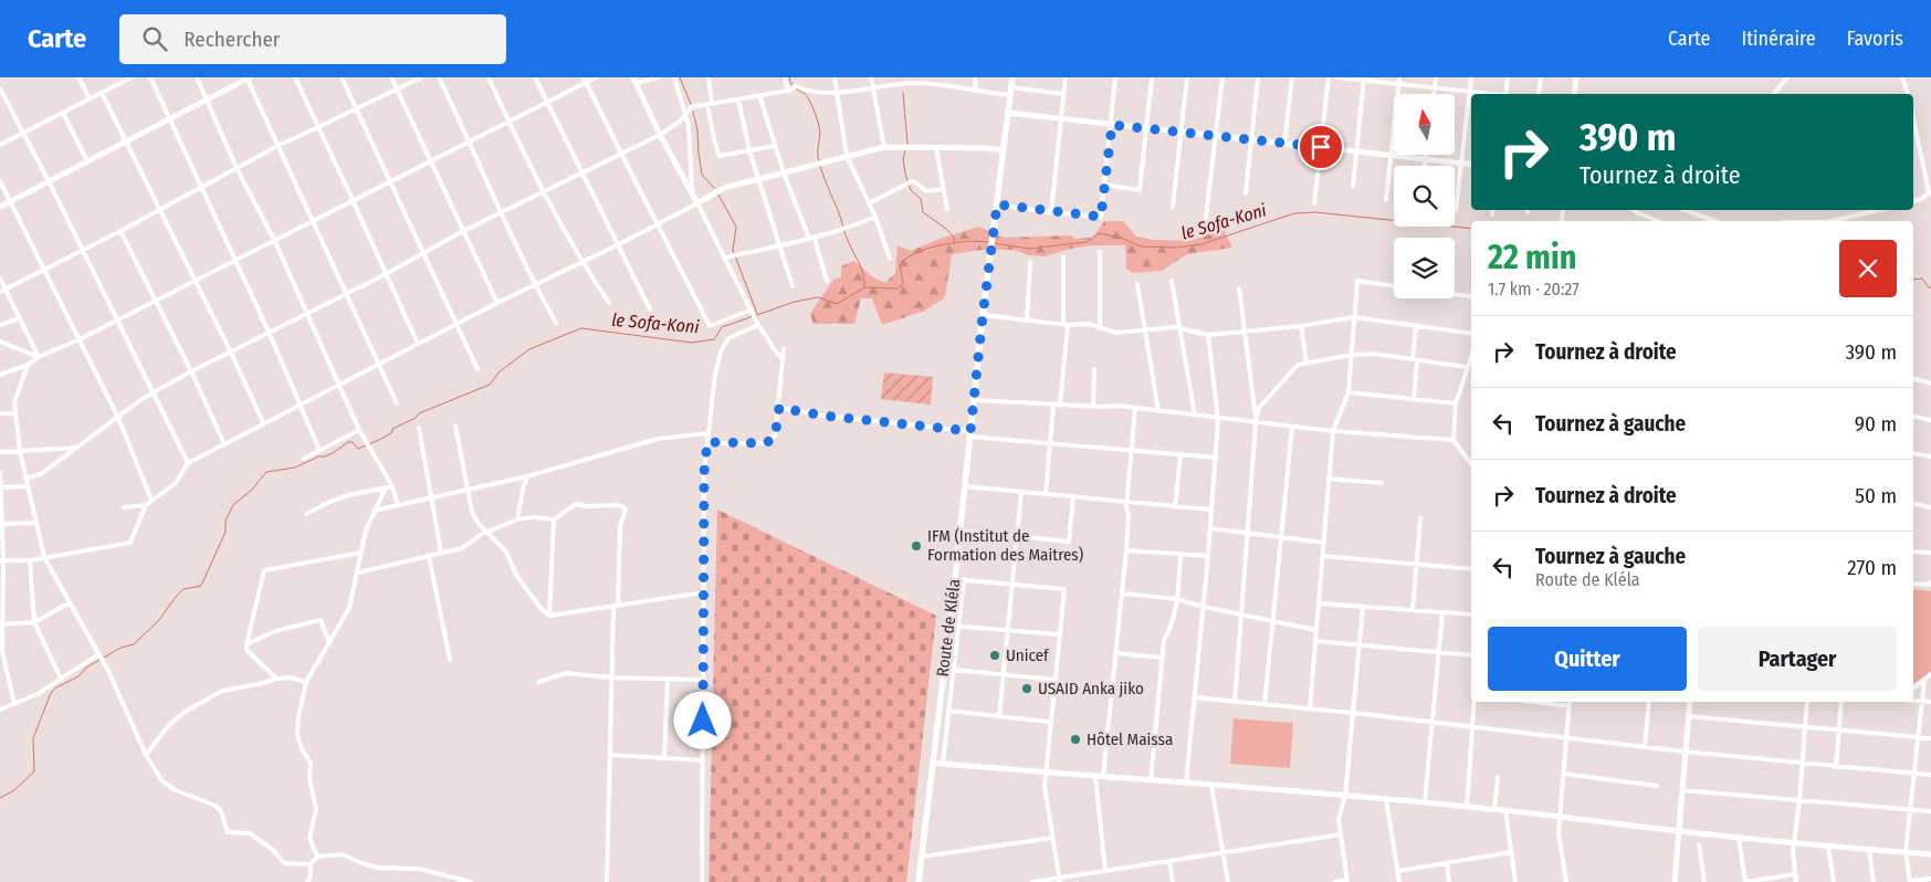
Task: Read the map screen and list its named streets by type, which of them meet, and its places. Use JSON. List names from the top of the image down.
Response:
{
  "streets": {
    "main road": ["Route de Kléla"]
  },
  "water": ["le Sofa-Koni"],
  "places": [
    "IFM (Institut de Formation des Maitres)",
    "Unicef",
    "USAID Anka jiko",
    "Hôtel Maissa"
  ],
  "north": "top",
  "page": {
    "header": "Carte",
    "search": "Rechercher",
    "nav": ["Carte", "Itinéraire", "Favoris"],
    "turn": ["390 m", "Tournez à droite"],
    "heading": ["22 min", "1.7 km · 20:27"],
    "list": [
      {
        "name": "Tournez à droite",
        "value": "390 m"
      },
      {
        "name": "Tournez à gauche",
        "value": "90 m"
      },
      {
        "name": "Tournez à droite",
        "value": "50 m"
      },
      {
        "name": "Tournez à gauche",
        "note": "Route de Kléla",
        "value": "270 m"
      }
    ],
    "buttons": ["Quitter", "Partager"]
  }
}
